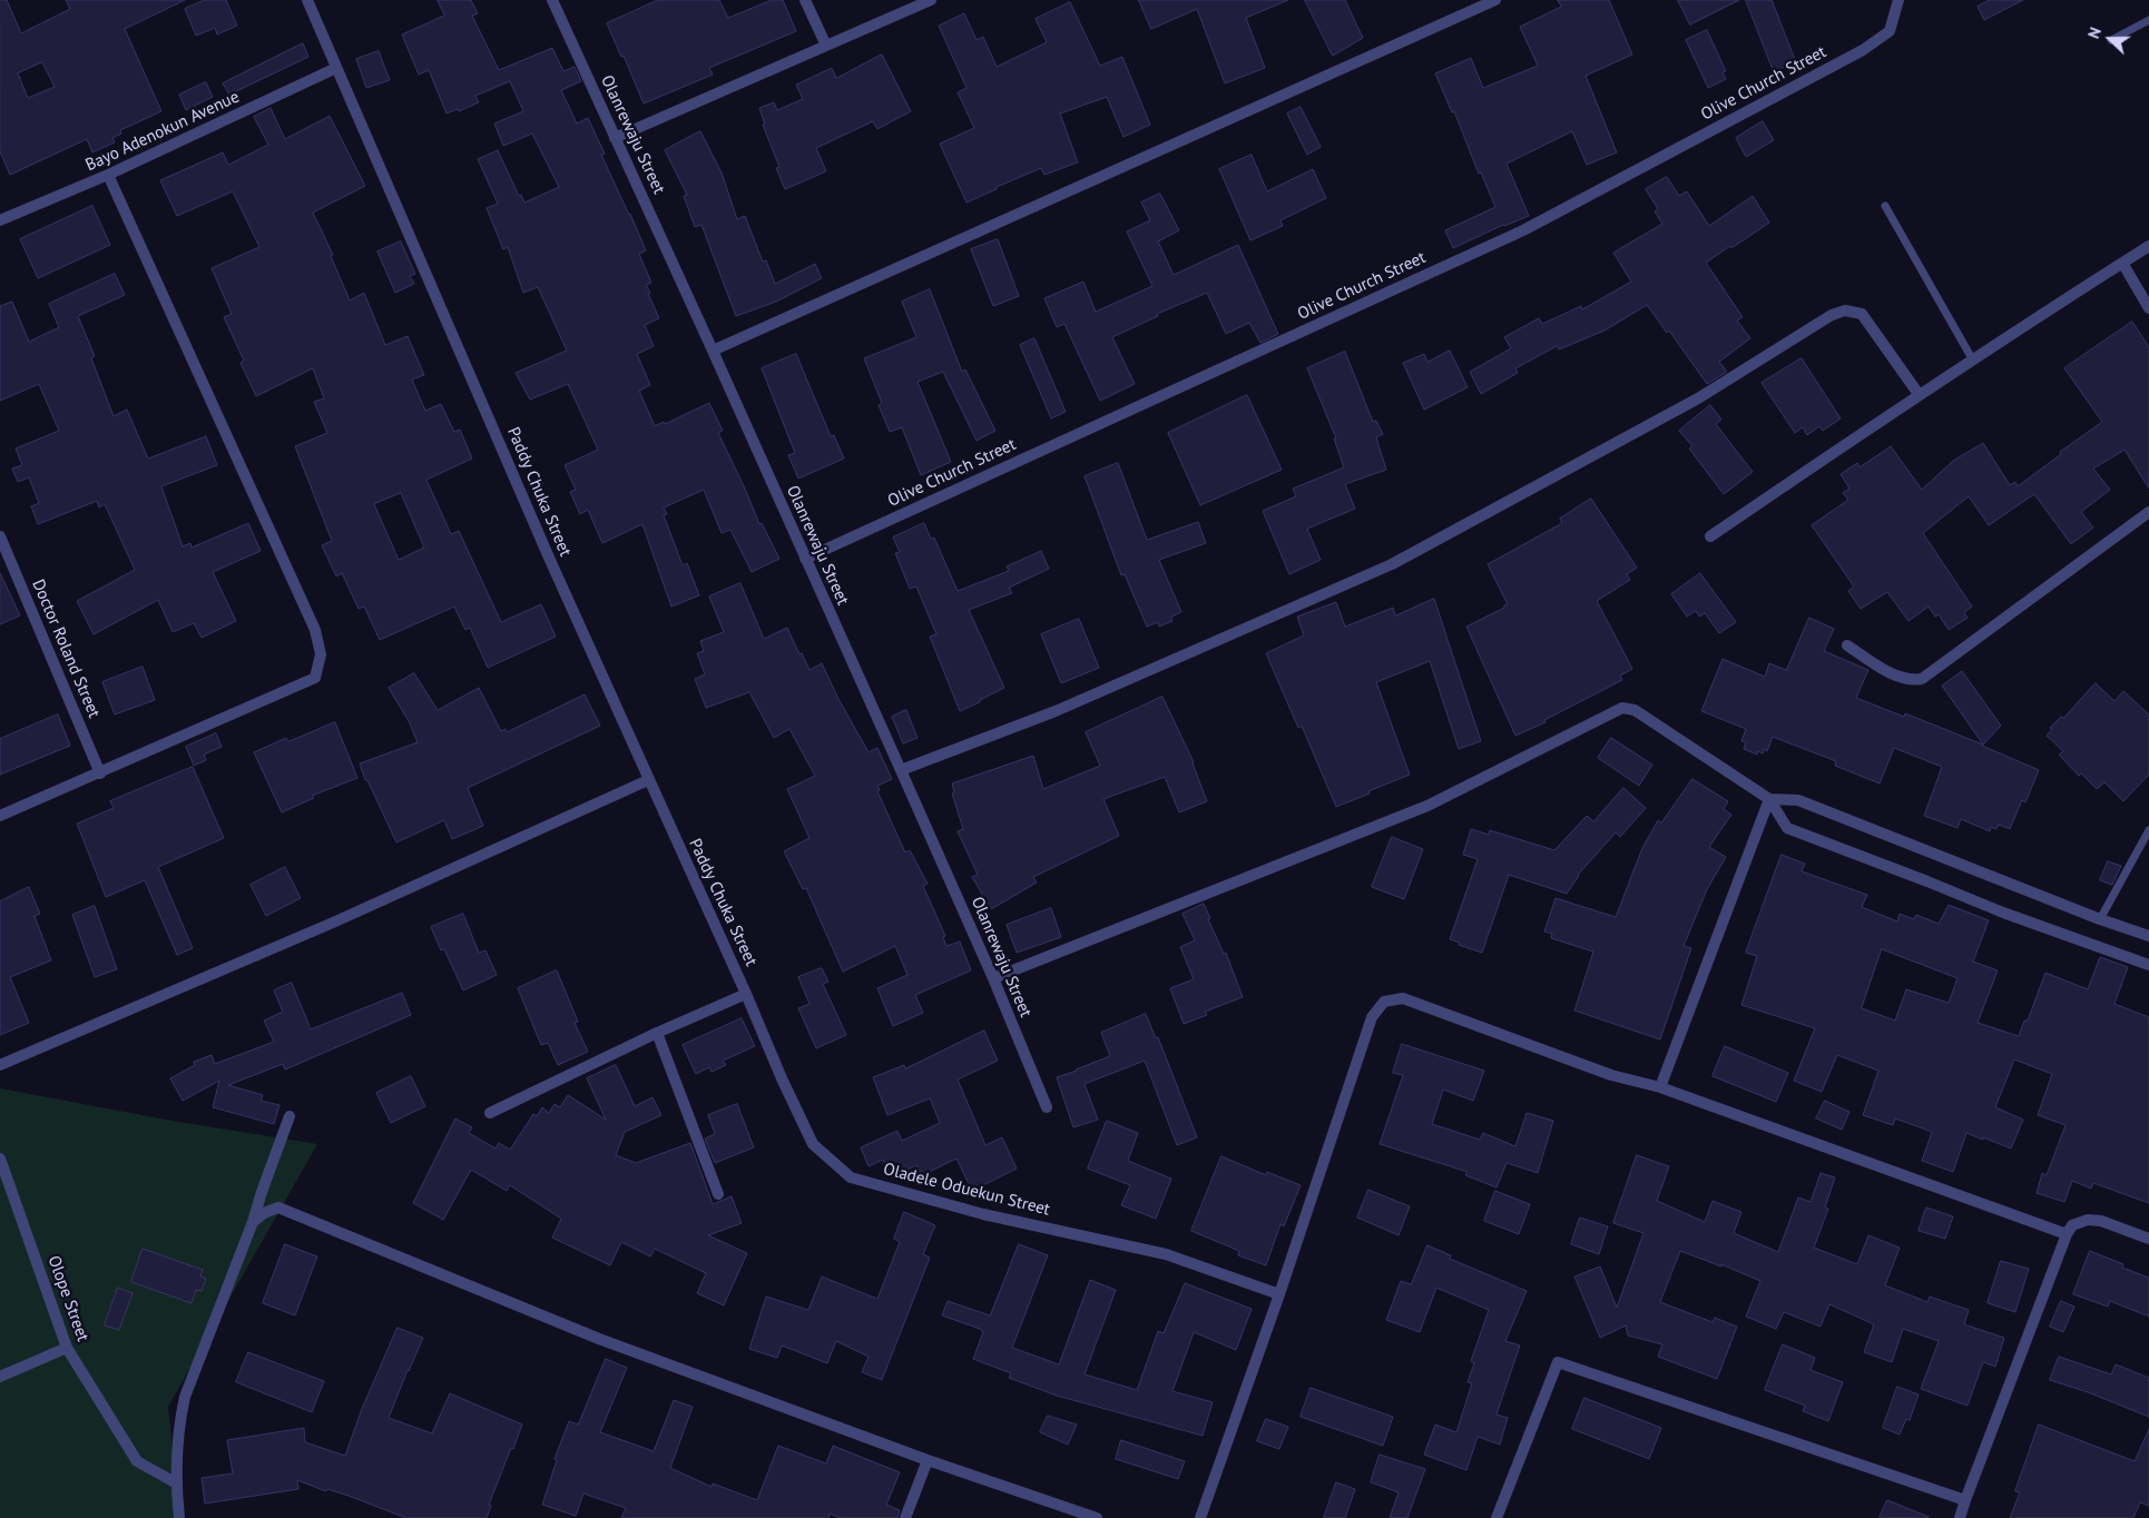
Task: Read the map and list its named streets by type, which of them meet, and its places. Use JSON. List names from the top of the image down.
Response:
{
  "streets": {
    "street": [
      "Olive Church Street",
      "Bayo Adenokun Avenue",
      "Olanrewaju Street",
      "Paddy Chuka Street",
      "Doctor Roland Street",
      "Oladele Oduekun Street",
      "Olope Street"
    ]
  },
  "crossings": [
    ["Olive Church Street", "Olanrewaju Street"],
    ["Bayo Adenokun Avenue", "Paddy Chuka Street"],
    ["Paddy Chuka Street", "Oladele Oduekun Street"]
  ],
  "north": "left"
}
